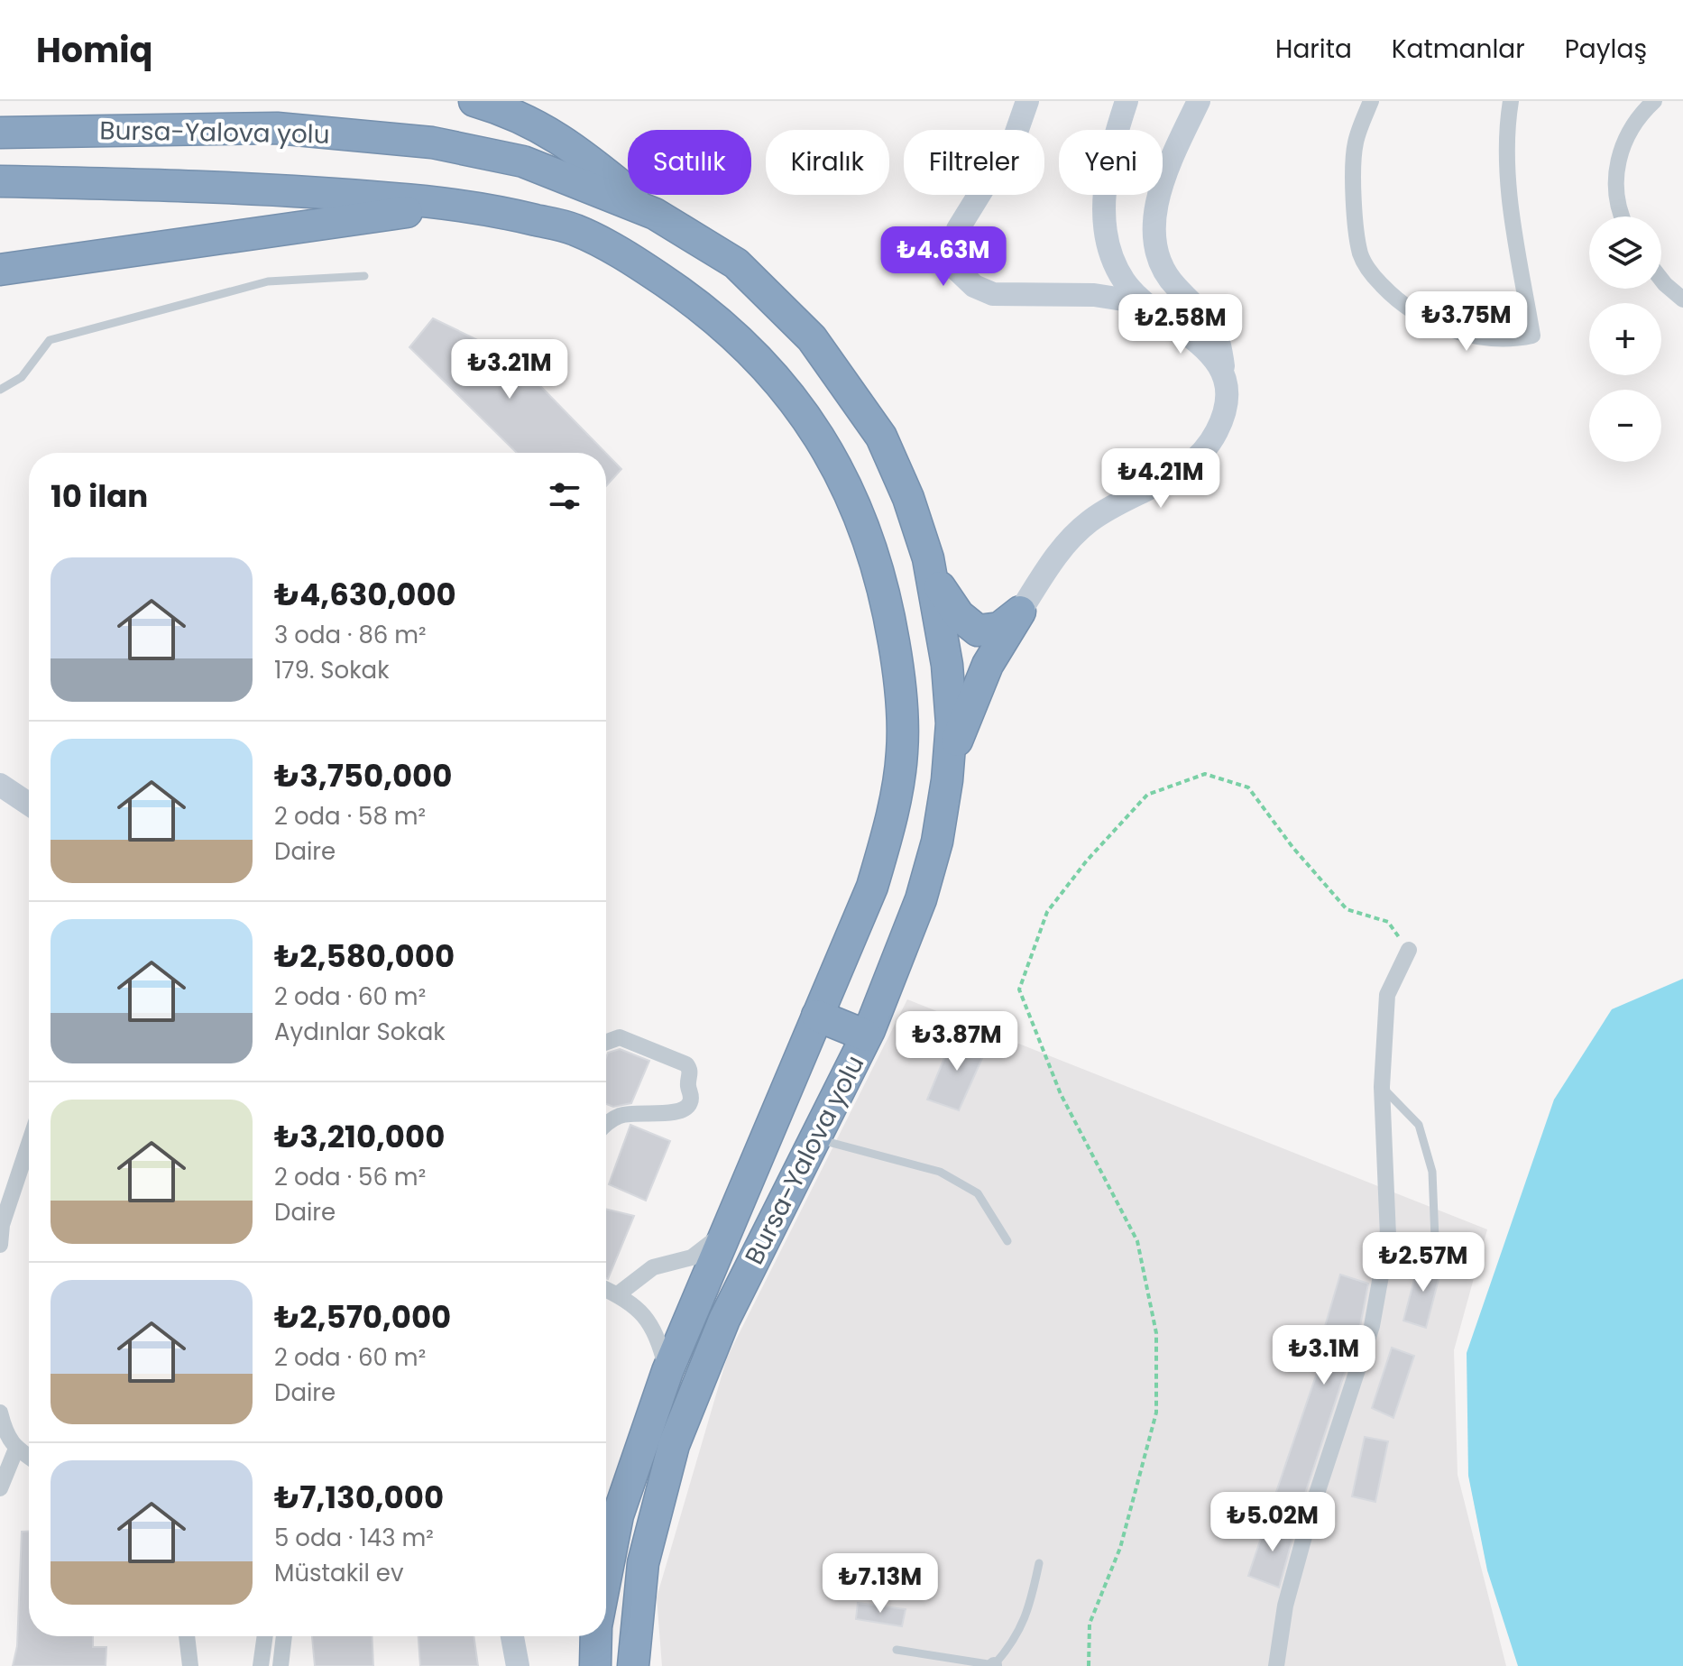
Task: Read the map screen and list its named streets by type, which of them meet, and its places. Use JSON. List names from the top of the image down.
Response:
{
  "streets": {
    "highway": ["Bursa-Yalova yolu"]
  },
  "page": {
    "header": "Homiq",
    "nav": ["Harita", "Katmanlar", "Paylaş"],
    "chip": [
      "Satılık",
      "Kiralık",
      "Filtreler",
      "Yeni"
    ],
    "map_buttons": ["+", "−"],
    "price": [
      "₺4.63M",
      "₺3.75M",
      "₺2.58M",
      "₺3.21M",
      "₺4.21M",
      "₺3.87M",
      "₺2.57M",
      "₺3.1M",
      "₺5.02M",
      "₺7.13M"
    ],
    "heading": "10 ilan",
    "list": [
      {
        "name": "₺4,630,000",
        "note": "3 oda · 86 m² · 179. Sokak"
      },
      {
        "name": "₺3,750,000",
        "note": "2 oda · 58 m² · Daire"
      },
      {
        "name": "₺2,580,000",
        "note": "2 oda · 60 m² · Aydınlar Sokak"
      },
      {
        "name": "₺3,210,000",
        "note": "2 oda · 56 m² · Daire"
      },
      {
        "name": "₺2,570,000",
        "note": "2 oda · 60 m² · Daire"
      },
      {
        "name": "₺7,130,000",
        "note": "5 oda · 143 m² · Müstakil ev"
      }
    ]
  }
}
